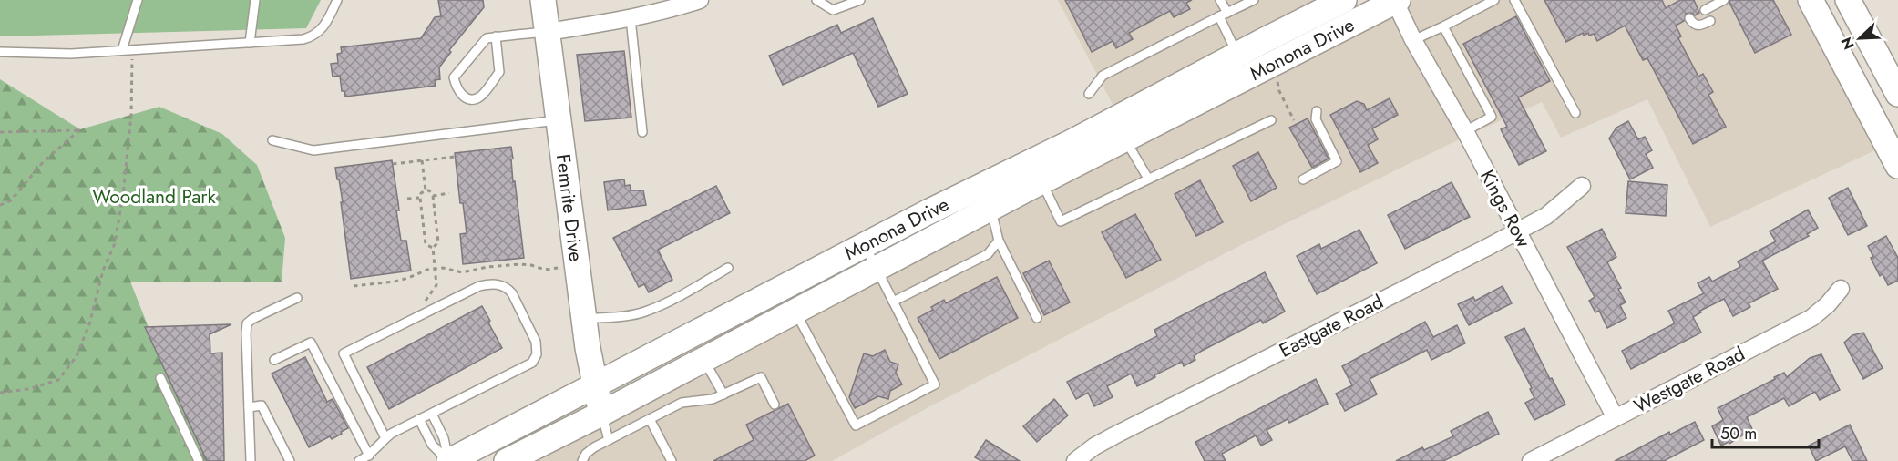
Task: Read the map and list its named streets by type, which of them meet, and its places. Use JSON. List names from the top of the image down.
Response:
{
  "streets": {
    "street": [
      "Monona Drive",
      "Femrite Drive",
      "Kings Row",
      "Eastgate Road",
      "Westgate Road"
    ]
  },
  "crossings": [
    ["Monona Drive", "Femrite Drive"],
    ["Monona Drive", "Kings Row"],
    ["Kings Row", "Eastgate Road"],
    ["Kings Row", "Westgate Road"]
  ],
  "parks": ["Woodland Park"],
  "scale_bar": "50 m",
  "north": "bottom left"
}
